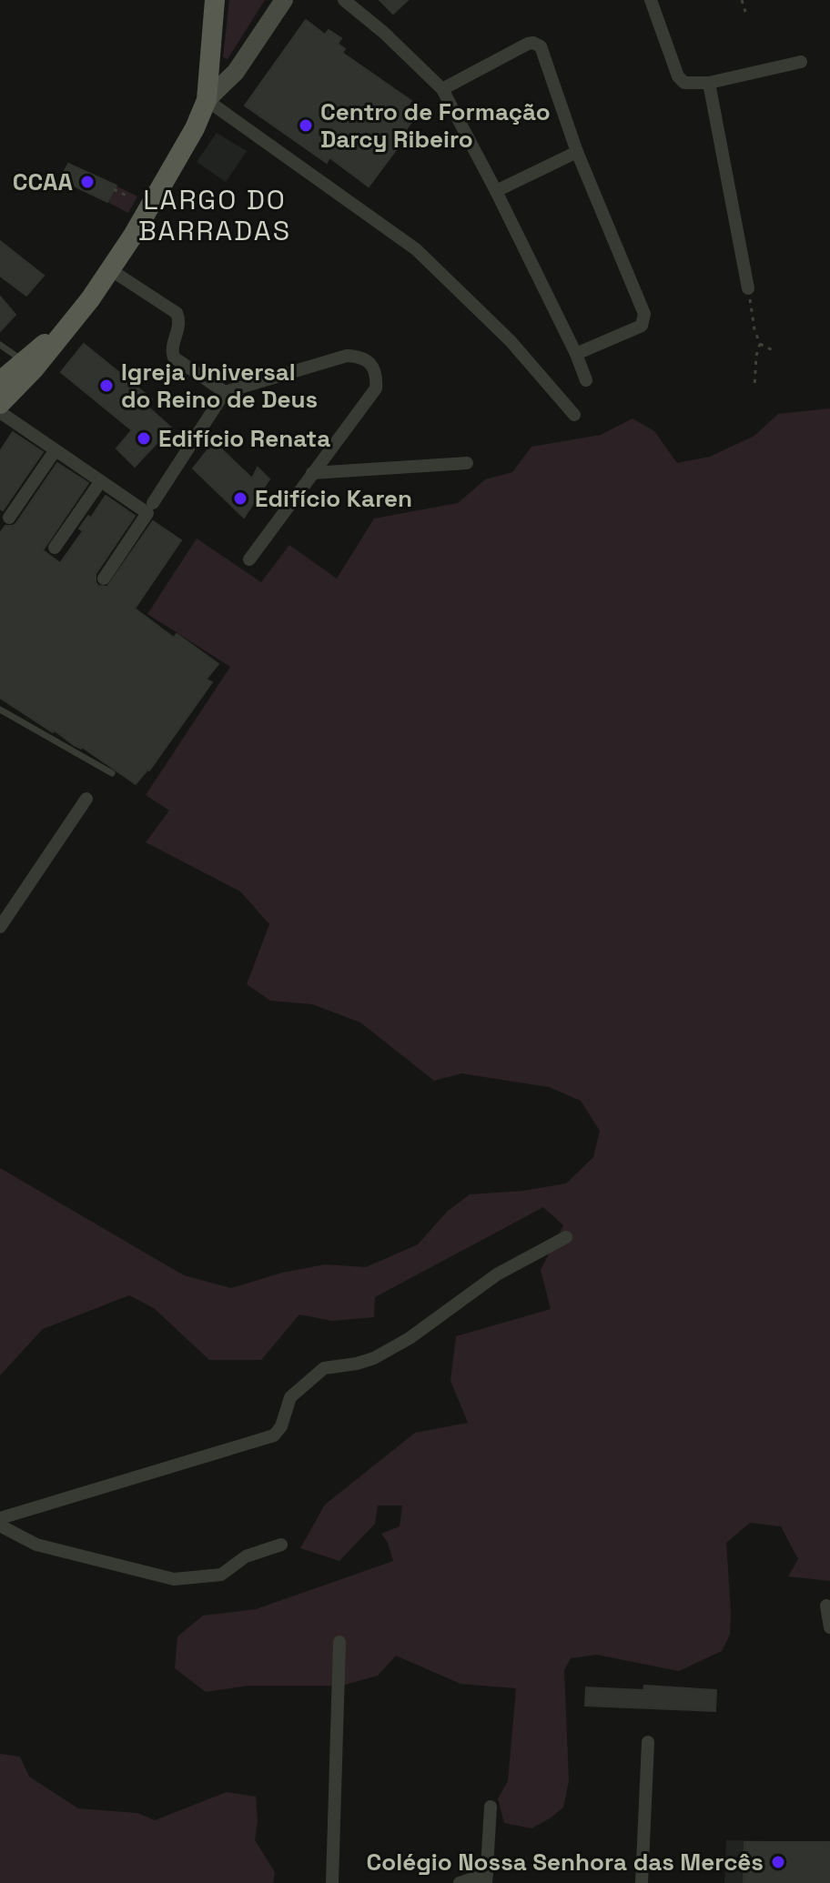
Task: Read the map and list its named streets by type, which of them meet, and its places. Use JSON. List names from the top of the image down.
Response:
{
  "districts": ["LARGO DO BARRADAS"],
  "places": [
    "Centro de Formação Darcy Ribeiro",
    "CCAA",
    "Igreja Universal do Reino de Deus",
    "Edifício Renata",
    "Edifício Karen",
    "Colégio Nossa Senhora das Mercês"
  ]
}
